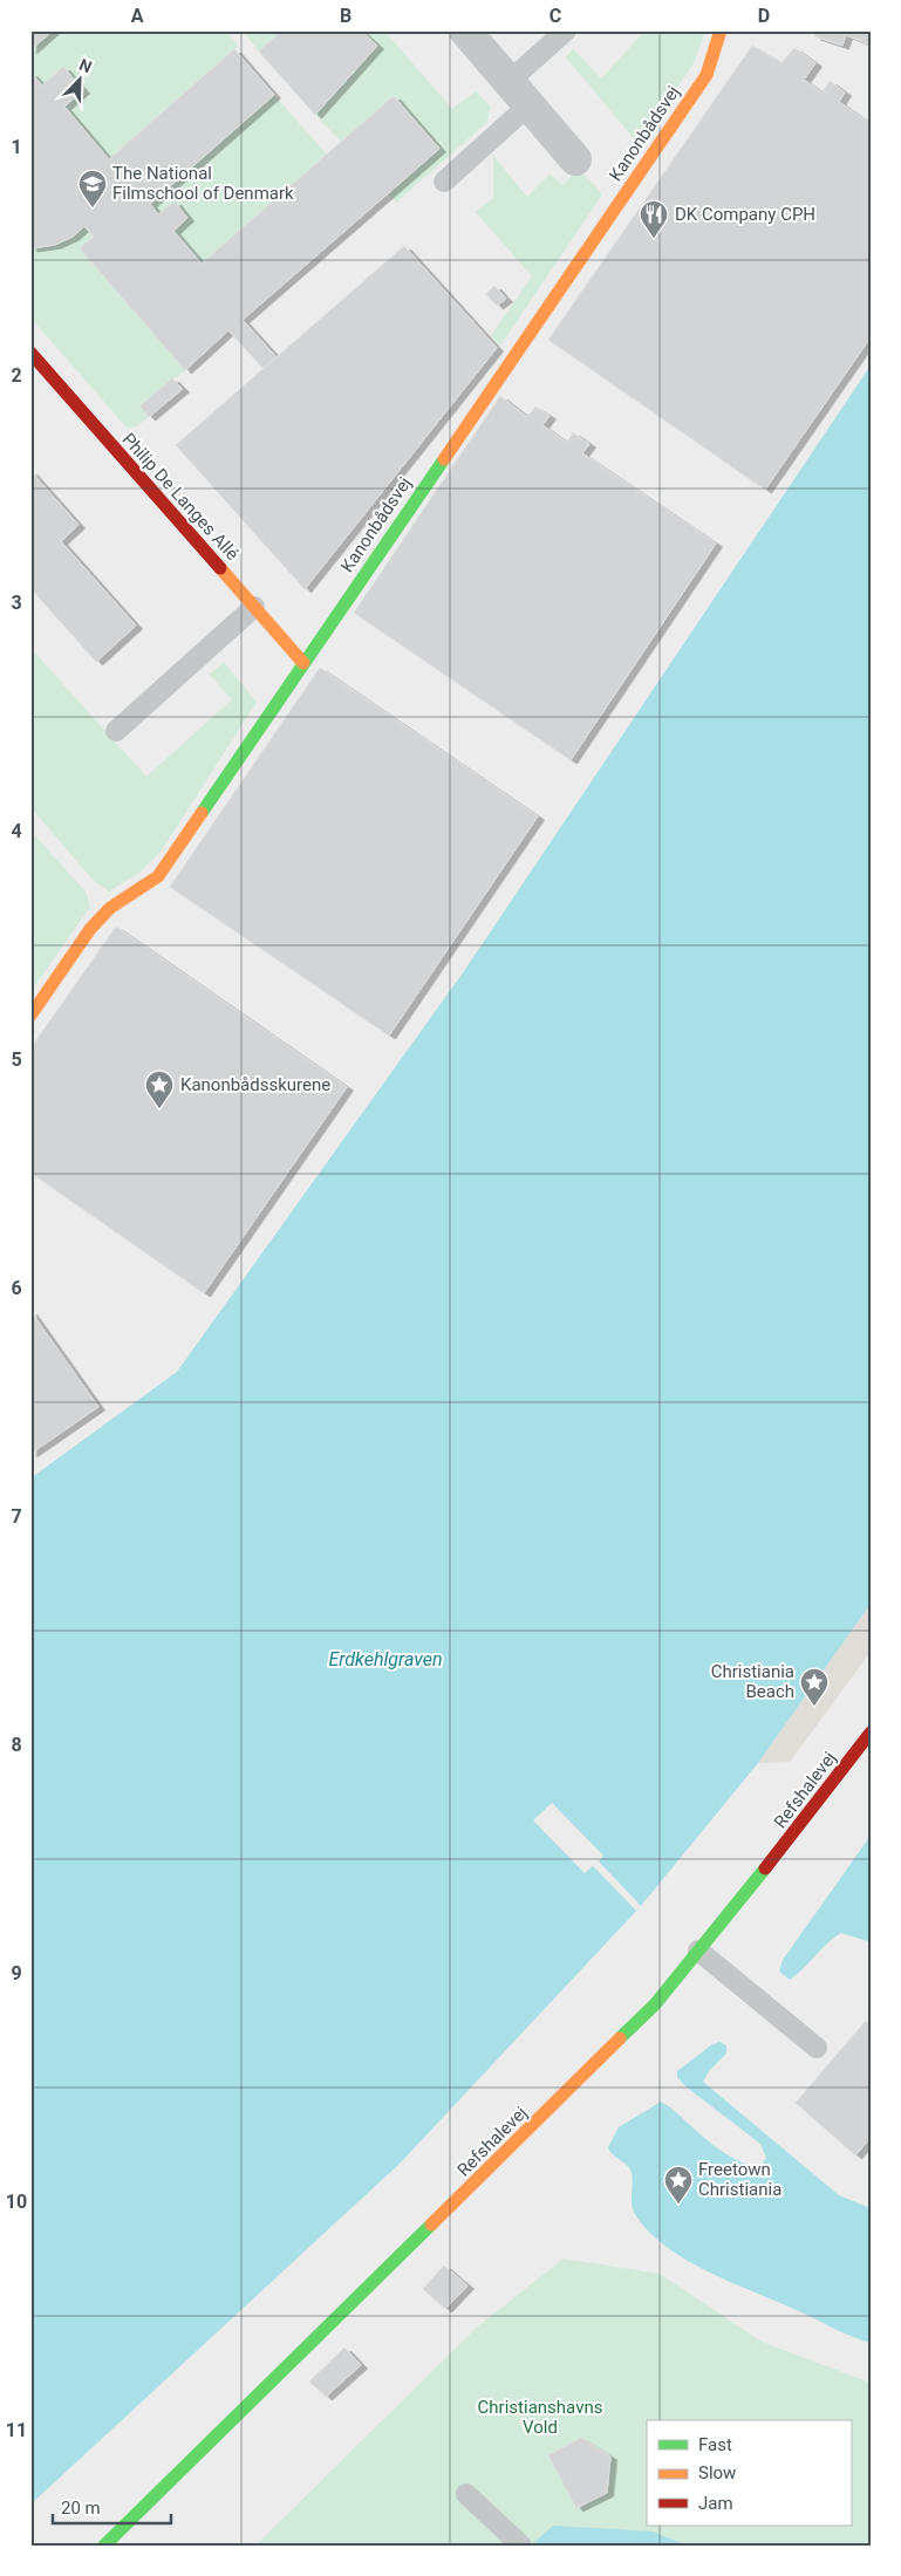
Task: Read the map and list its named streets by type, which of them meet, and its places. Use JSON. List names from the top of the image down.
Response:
{
  "streets": {
    "street": ["Kanonbådsvej", "Philip De Langes Allé", "Refshalevej"]
  },
  "crossings": [
    ["Kanonbådsvej", "Philip De Langes Allé"]
  ],
  "water": ["Erdkehlgraven"],
  "parks": ["Christianshavns Vold"],
  "places": {
    "school or university": ["The National Filmschool of Denmark"],
    "restaurant": ["DK Company CPH"],
    "place": ["Kanonbådsskurene", "Christiania Beach", "Freetown Christiania"]
  },
  "legend": ["Fast", "Slow", "Jam"],
  "scale_bar": "20 m",
  "north": "top right",
  "grid": {
    "columns": [
      "A",
      "B",
      "C",
      "D"
    ],
    "rows": [
      "1",
      "2",
      "3",
      "4",
      "5",
      "6",
      "7",
      "8",
      "9",
      "10",
      "11"
    ]
  }
}
